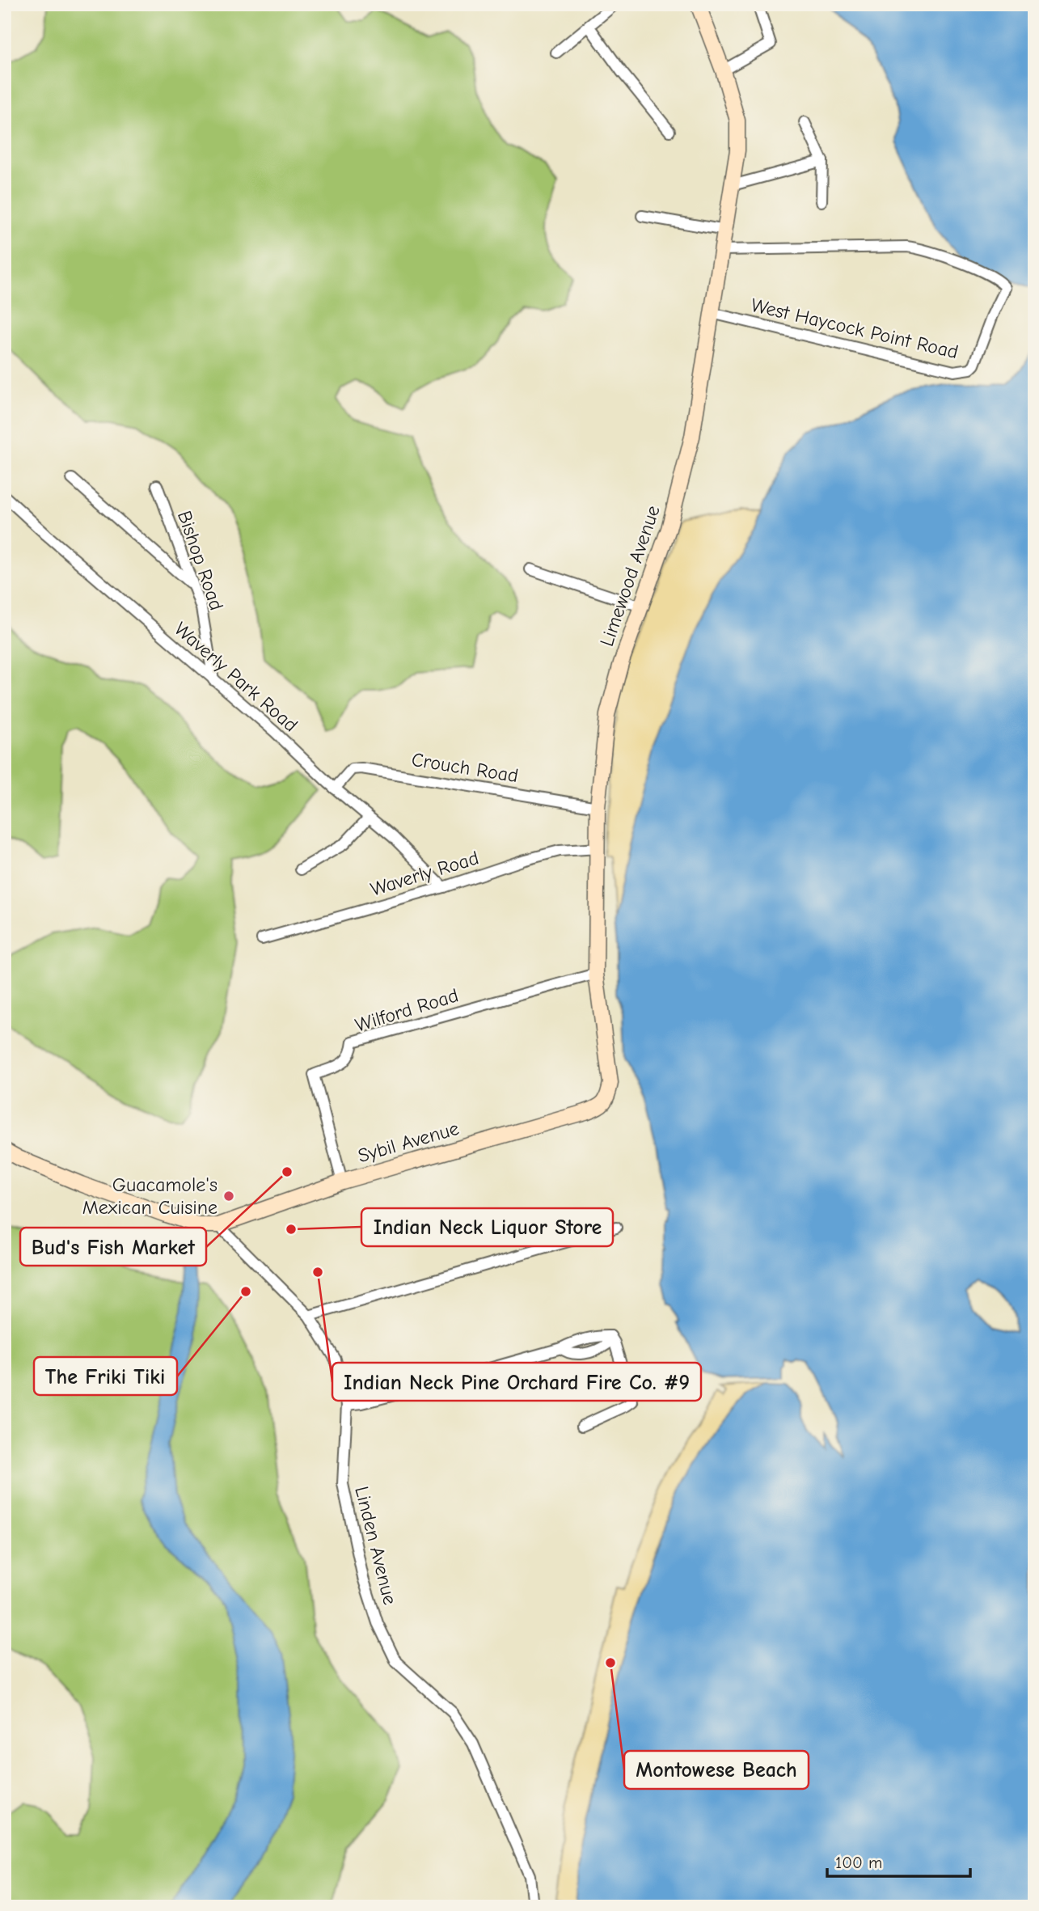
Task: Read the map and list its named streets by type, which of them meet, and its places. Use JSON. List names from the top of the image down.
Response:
{
  "streets": {
    "main road": ["Limewood Avenue", "Sybil Avenue"],
    "street": [
      "West Haycock Point Road",
      "Bishop Road",
      "Waverly Park Road",
      "Crouch Road",
      "Waverly Road",
      "Wilford Road",
      "Linden Avenue"
    ]
  },
  "crossings": [
    ["West Haycock Point Road", "Limewood Avenue"],
    ["Bishop Road", "Waverly Park Road"],
    ["Limewood Avenue", "Crouch Road"],
    ["Limewood Avenue", "Waverly Road"],
    ["Limewood Avenue", "Wilford Road"],
    ["Limewood Avenue", "Sybil Avenue"],
    ["Waverly Park Road", "Crouch Road"],
    ["Waverly Park Road", "Waverly Road"],
    ["Wilford Road", "Sybil Avenue"],
    ["Sybil Avenue", "Linden Avenue"]
  ],
  "places": [
    "Bud's Fish Market",
    "Guacamole's Mexican Cuisine",
    "Indian Neck Liquor Store",
    "Indian Neck Pine Orchard Fire Co. #9",
    "The Friki Tiki",
    "Montowese Beach"
  ],
  "scale_bar": "100 m"
}
